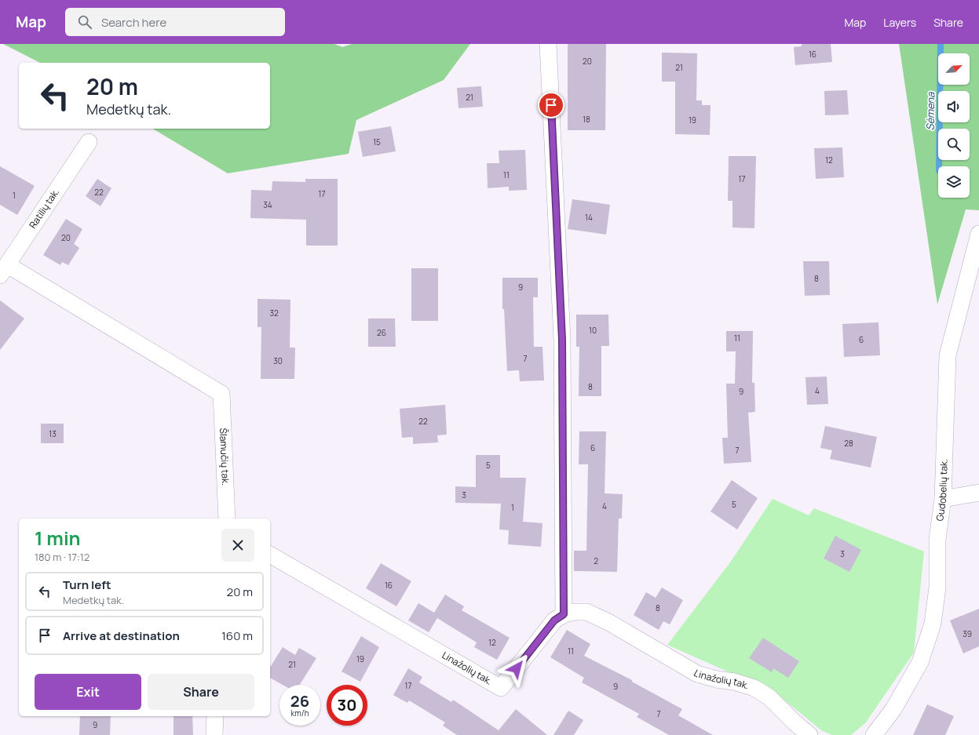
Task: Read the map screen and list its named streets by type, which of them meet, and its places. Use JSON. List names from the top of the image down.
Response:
{
  "streets": {
    "street": [
      "Ratilių tak.",
      "Šlamučių tak.",
      "Gudobelių tak.",
      "Linažolių tak."
    ]
  },
  "crossings": [
    ["Ratilių tak.", "Šlamučių tak."]
  ],
  "water": ["Sėmena"],
  "house_numbers": [
    "16",
    "20",
    "21",
    "21",
    "18",
    "19",
    "15",
    "12",
    "11",
    "17",
    "22",
    "17",
    "1",
    "34",
    "14",
    "20",
    "8",
    "9",
    "32",
    "10",
    "26",
    "11",
    "6",
    "7",
    "30",
    "8",
    "4",
    "9",
    "22",
    "13",
    "28",
    "6",
    "7",
    "5",
    "3",
    "5",
    "4",
    "1",
    "3",
    "2",
    "16",
    "8",
    "39",
    "12",
    "11",
    "19",
    "21",
    "17",
    "9",
    "7",
    "9"
  ],
  "north": "top right",
  "page": {
    "header": "Map",
    "search": "Search here",
    "nav": ["Map", "Layers", "Share"],
    "turn": ["20 m", "Medetkų tak."],
    "heading": ["1 min", "180 m · 17:12"],
    "list": [
      {
        "name": "Turn left",
        "note": "Medetkų tak.",
        "value": "20 m"
      },
      {
        "name": "Arrive at destination",
        "value": "160 m"
      }
    ],
    "buttons": ["Exit", "Share"],
    "speed": "26 km/h",
    "limit": "30"
  }
}
